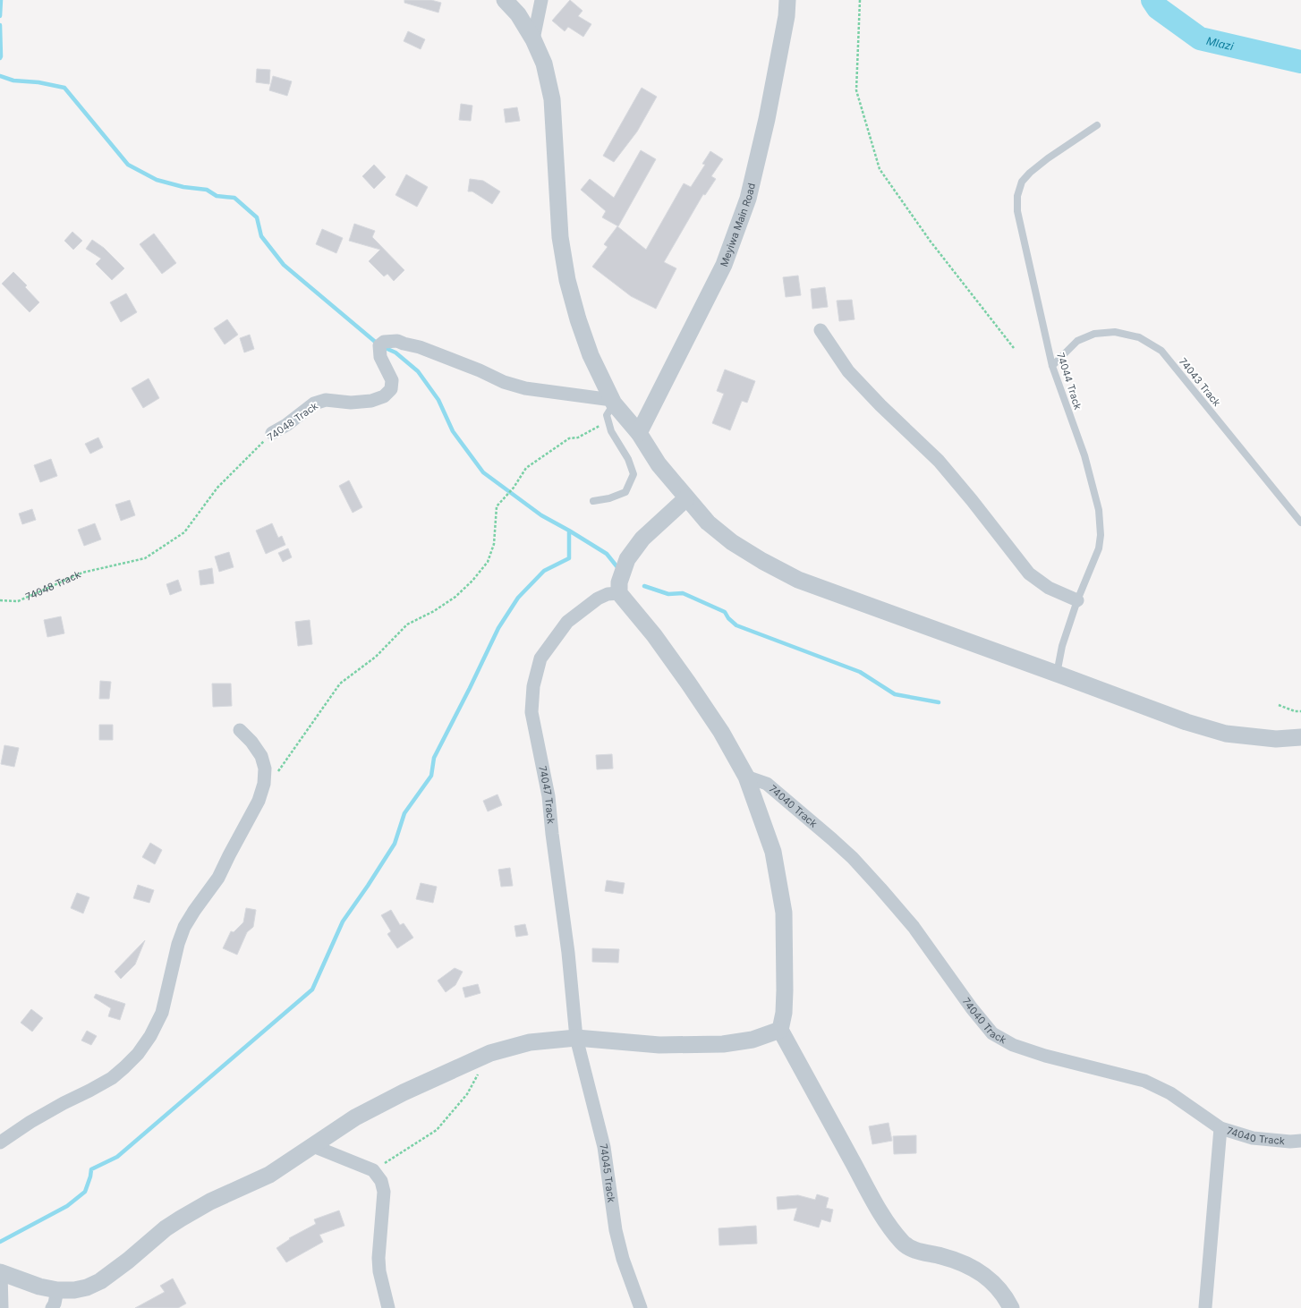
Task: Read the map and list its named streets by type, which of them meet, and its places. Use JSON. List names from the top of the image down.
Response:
{
  "streets": {
    "street": [
      "Meyiwa Main Road",
      "74048 Track",
      "74047 Track",
      "74040 Track",
      "74045 Track"
    ],
    "lane": ["74044 Track", "74043 Track"]
  },
  "crossings": [
    ["74044 Track", "74043 Track"],
    ["74047 Track", "74045 Track"]
  ],
  "water": ["Mlazi"]
}
